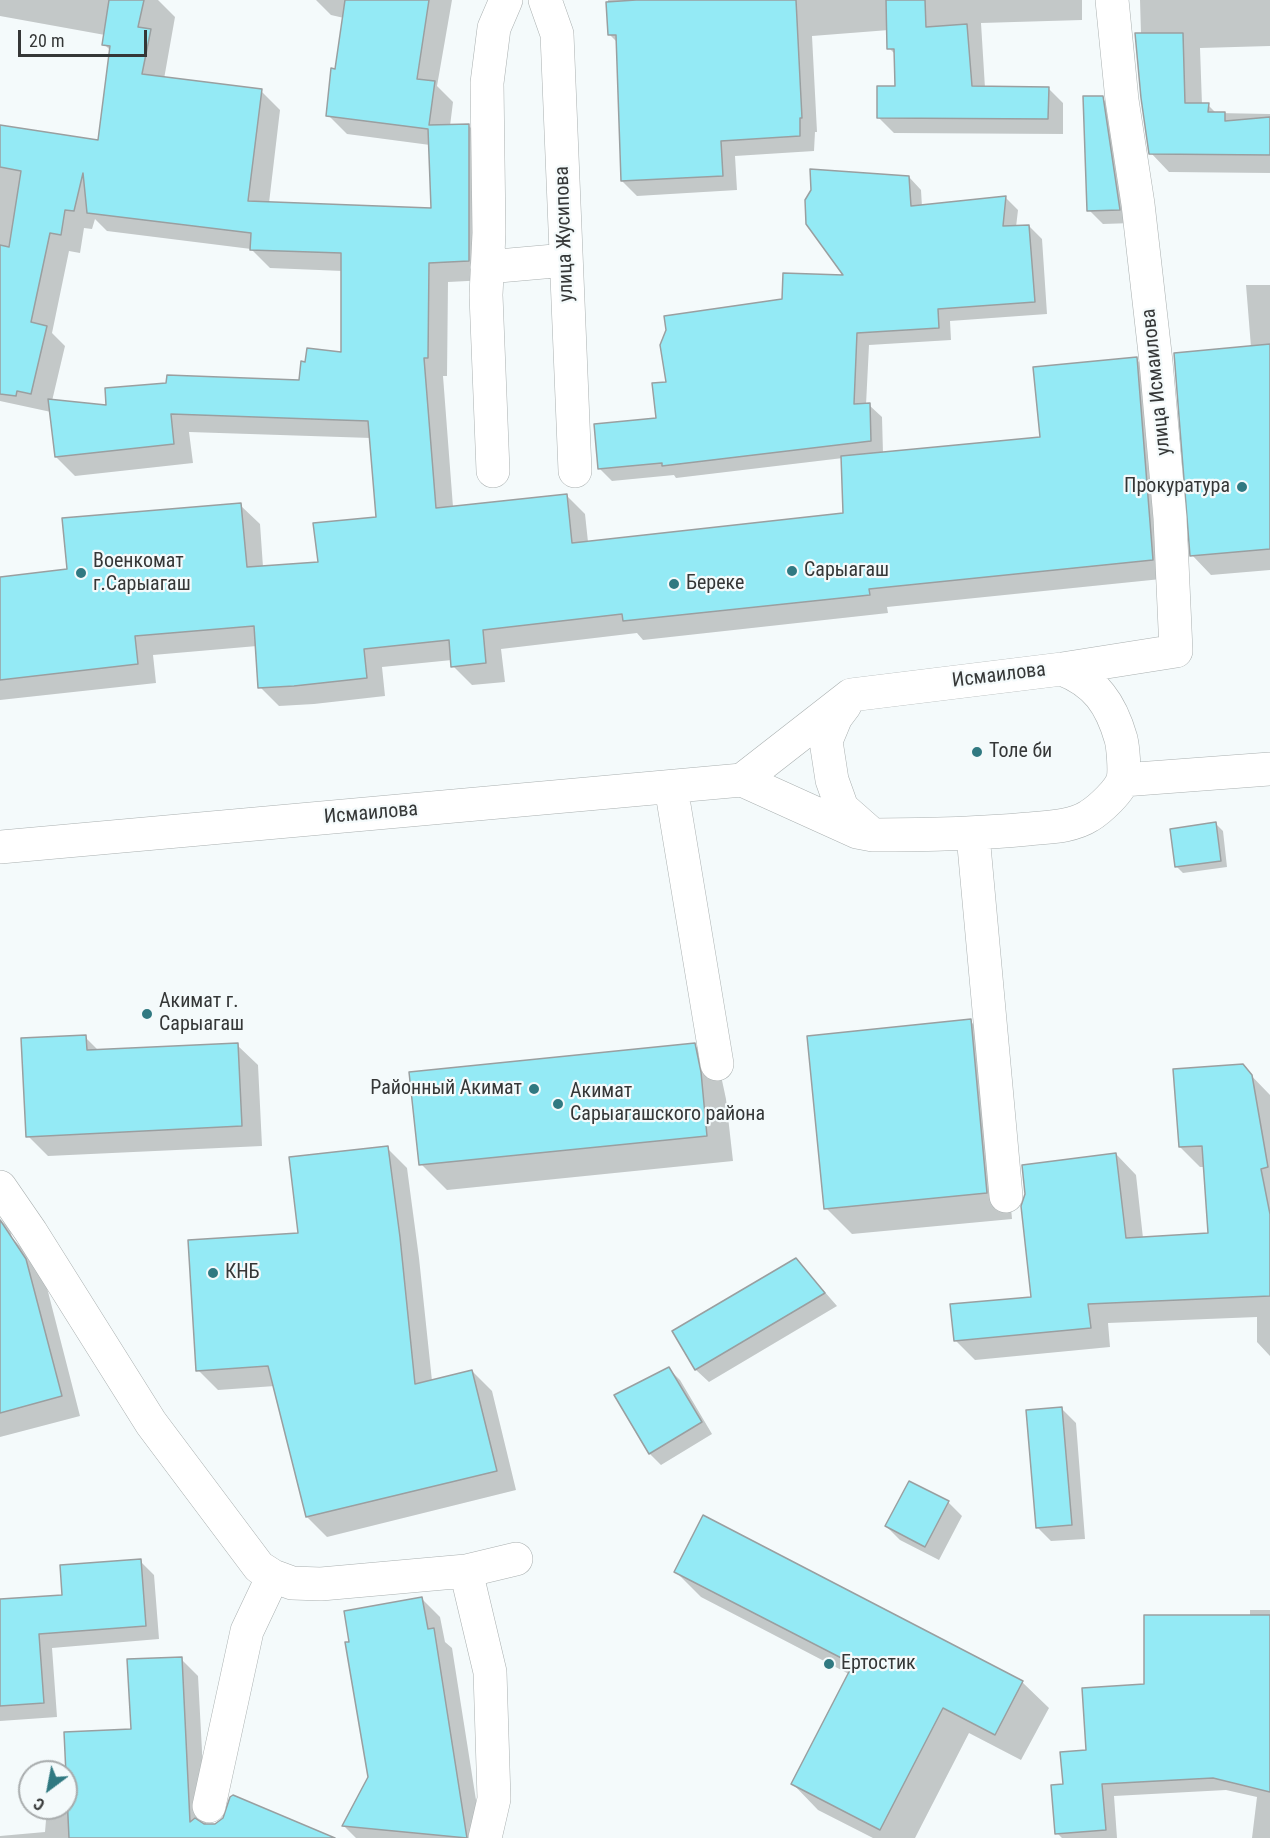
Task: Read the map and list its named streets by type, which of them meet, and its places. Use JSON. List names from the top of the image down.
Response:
{
  "streets": {
    "street": ["улица Жусипова", "улица Исмаилова", "Исмаилова"]
  },
  "crossings": [
    ["улица Исмаилова", "Исмаилова"]
  ],
  "places": [
    "Прокуратура",
    "Сарыагаш",
    "Военкомат г.Сарыагаш",
    "Береке",
    "Толе би",
    "Акимат г. Сарыагаш",
    "Районный Акимат",
    "Акимат Сарыагашского района",
    "КНБ",
    "Ертостик"
  ],
  "scale_bar": "20 m",
  "north": "bottom left"
}
